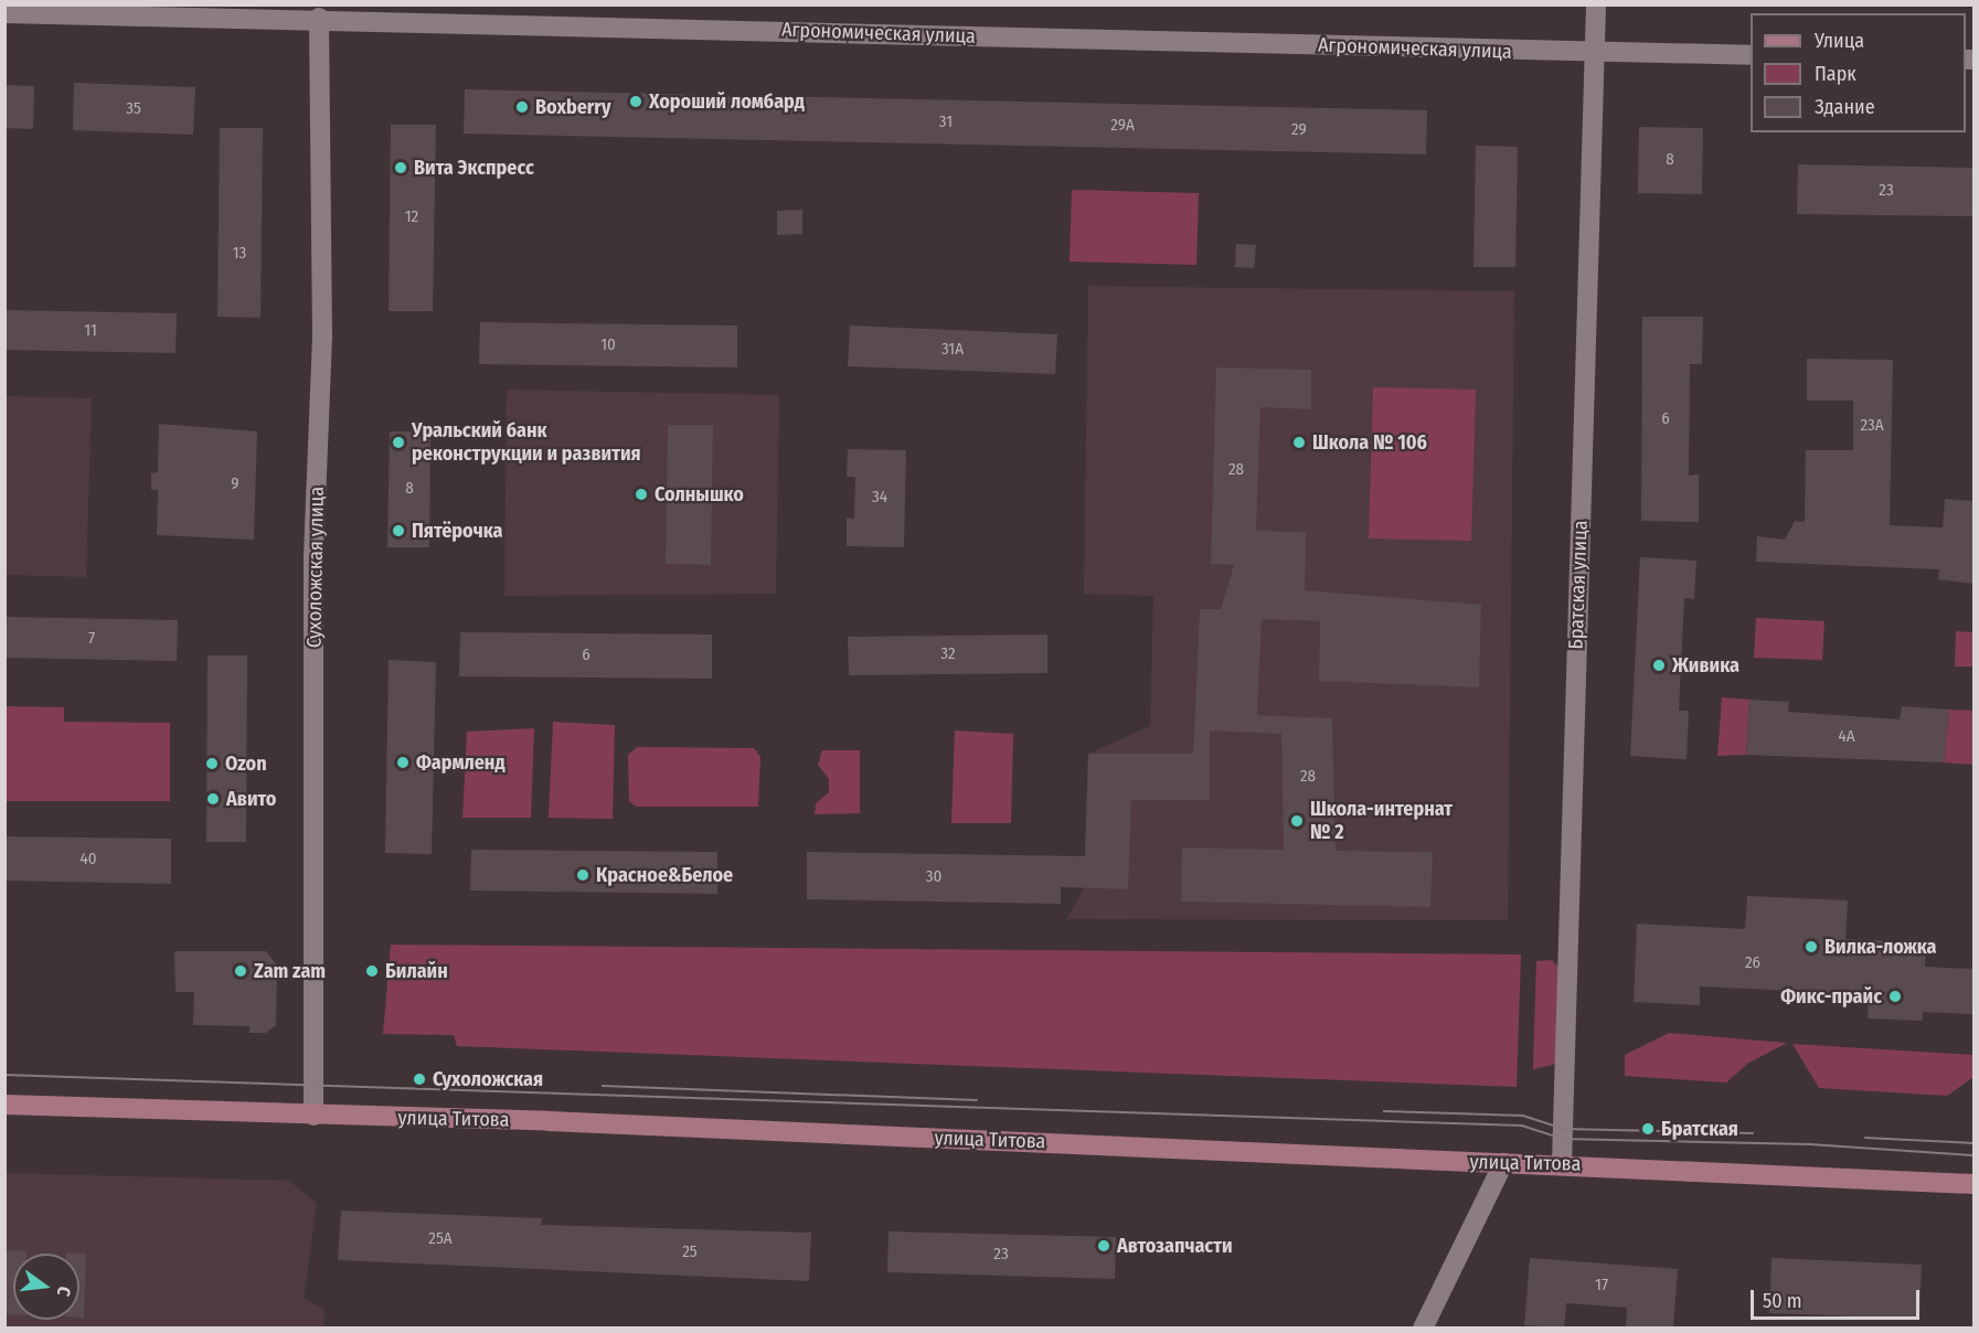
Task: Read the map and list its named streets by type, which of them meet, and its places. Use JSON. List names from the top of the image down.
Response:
{
  "streets": {
    "main road": ["улица Титова"],
    "street": ["Агрономическая улица", "Сухоложская улица", "Братская улица"]
  },
  "crossings": [
    ["Агрономическая улица", "Сухоложская улица"],
    ["Агрономическая улица", "Братская улица"],
    ["Сухоложская улица", "улица Титова"],
    ["Братская улица", "улица Титова"]
  ],
  "places": [
    "Хороший ломбард",
    "Boxberry",
    "Вита Экспресс",
    "Уральский банк реконструкции и развития",
    "Школа № 106",
    "Солнышко",
    "Пятёрочка",
    "Живика",
    "Фармленд",
    "Ozon",
    "Авито",
    "Школа-интернат № 2",
    "Красное&Белое",
    "Вилка-ложка",
    "Zam zam",
    "Билайн",
    "Фикс-прайс",
    "Сухоложская",
    "Братская",
    "Автозапчасти"
  ],
  "house_numbers": [
    "35",
    "31",
    "29А",
    "29",
    "8",
    "23",
    "12",
    "13",
    "11",
    "10",
    "31А",
    "6",
    "23А",
    "28",
    "9",
    "8",
    "34",
    "7",
    "32",
    "6",
    "4А",
    "28",
    "40",
    "30",
    "26",
    "25А",
    "25",
    "23",
    "17"
  ],
  "legend": ["Улица", "Парк", "Здание"],
  "scale_bar": "50 m",
  "north": "right"
}
